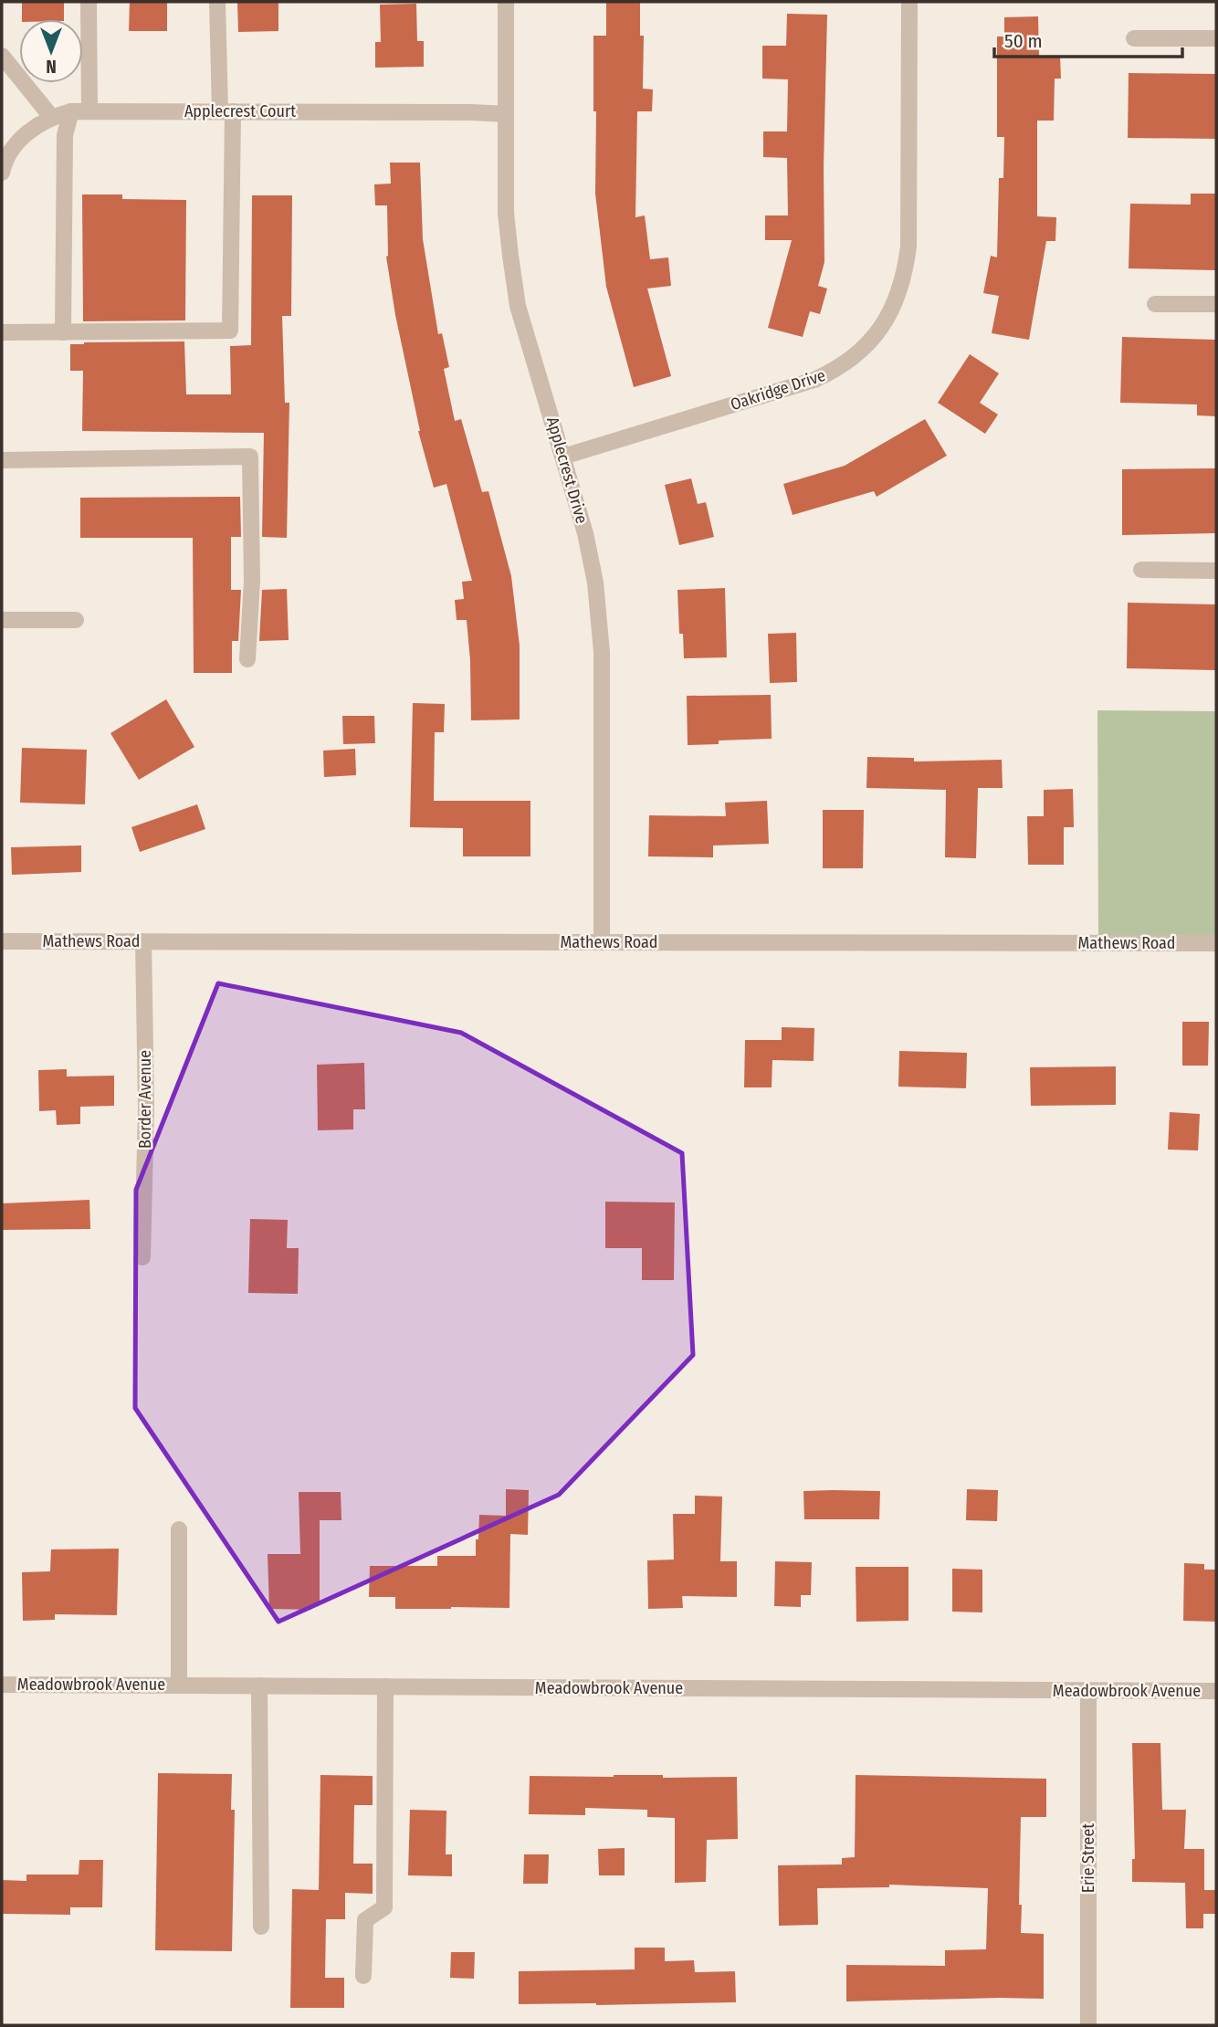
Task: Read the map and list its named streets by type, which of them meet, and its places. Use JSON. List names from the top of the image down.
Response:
{
  "streets": {
    "street": [
      "Applecrest Court",
      "Oakridge Drive",
      "Applecrest Drive",
      "Mathews Road",
      "Border Avenue",
      "Meadowbrook Avenue",
      "Erie Street"
    ]
  },
  "crossings": [
    ["Applecrest Court", "Applecrest Drive"],
    ["Oakridge Drive", "Applecrest Drive"],
    ["Applecrest Drive", "Mathews Road"],
    ["Mathews Road", "Border Avenue"],
    ["Meadowbrook Avenue", "Erie Street"]
  ],
  "scale_bar": "50 m",
  "north": "bottom"
}
